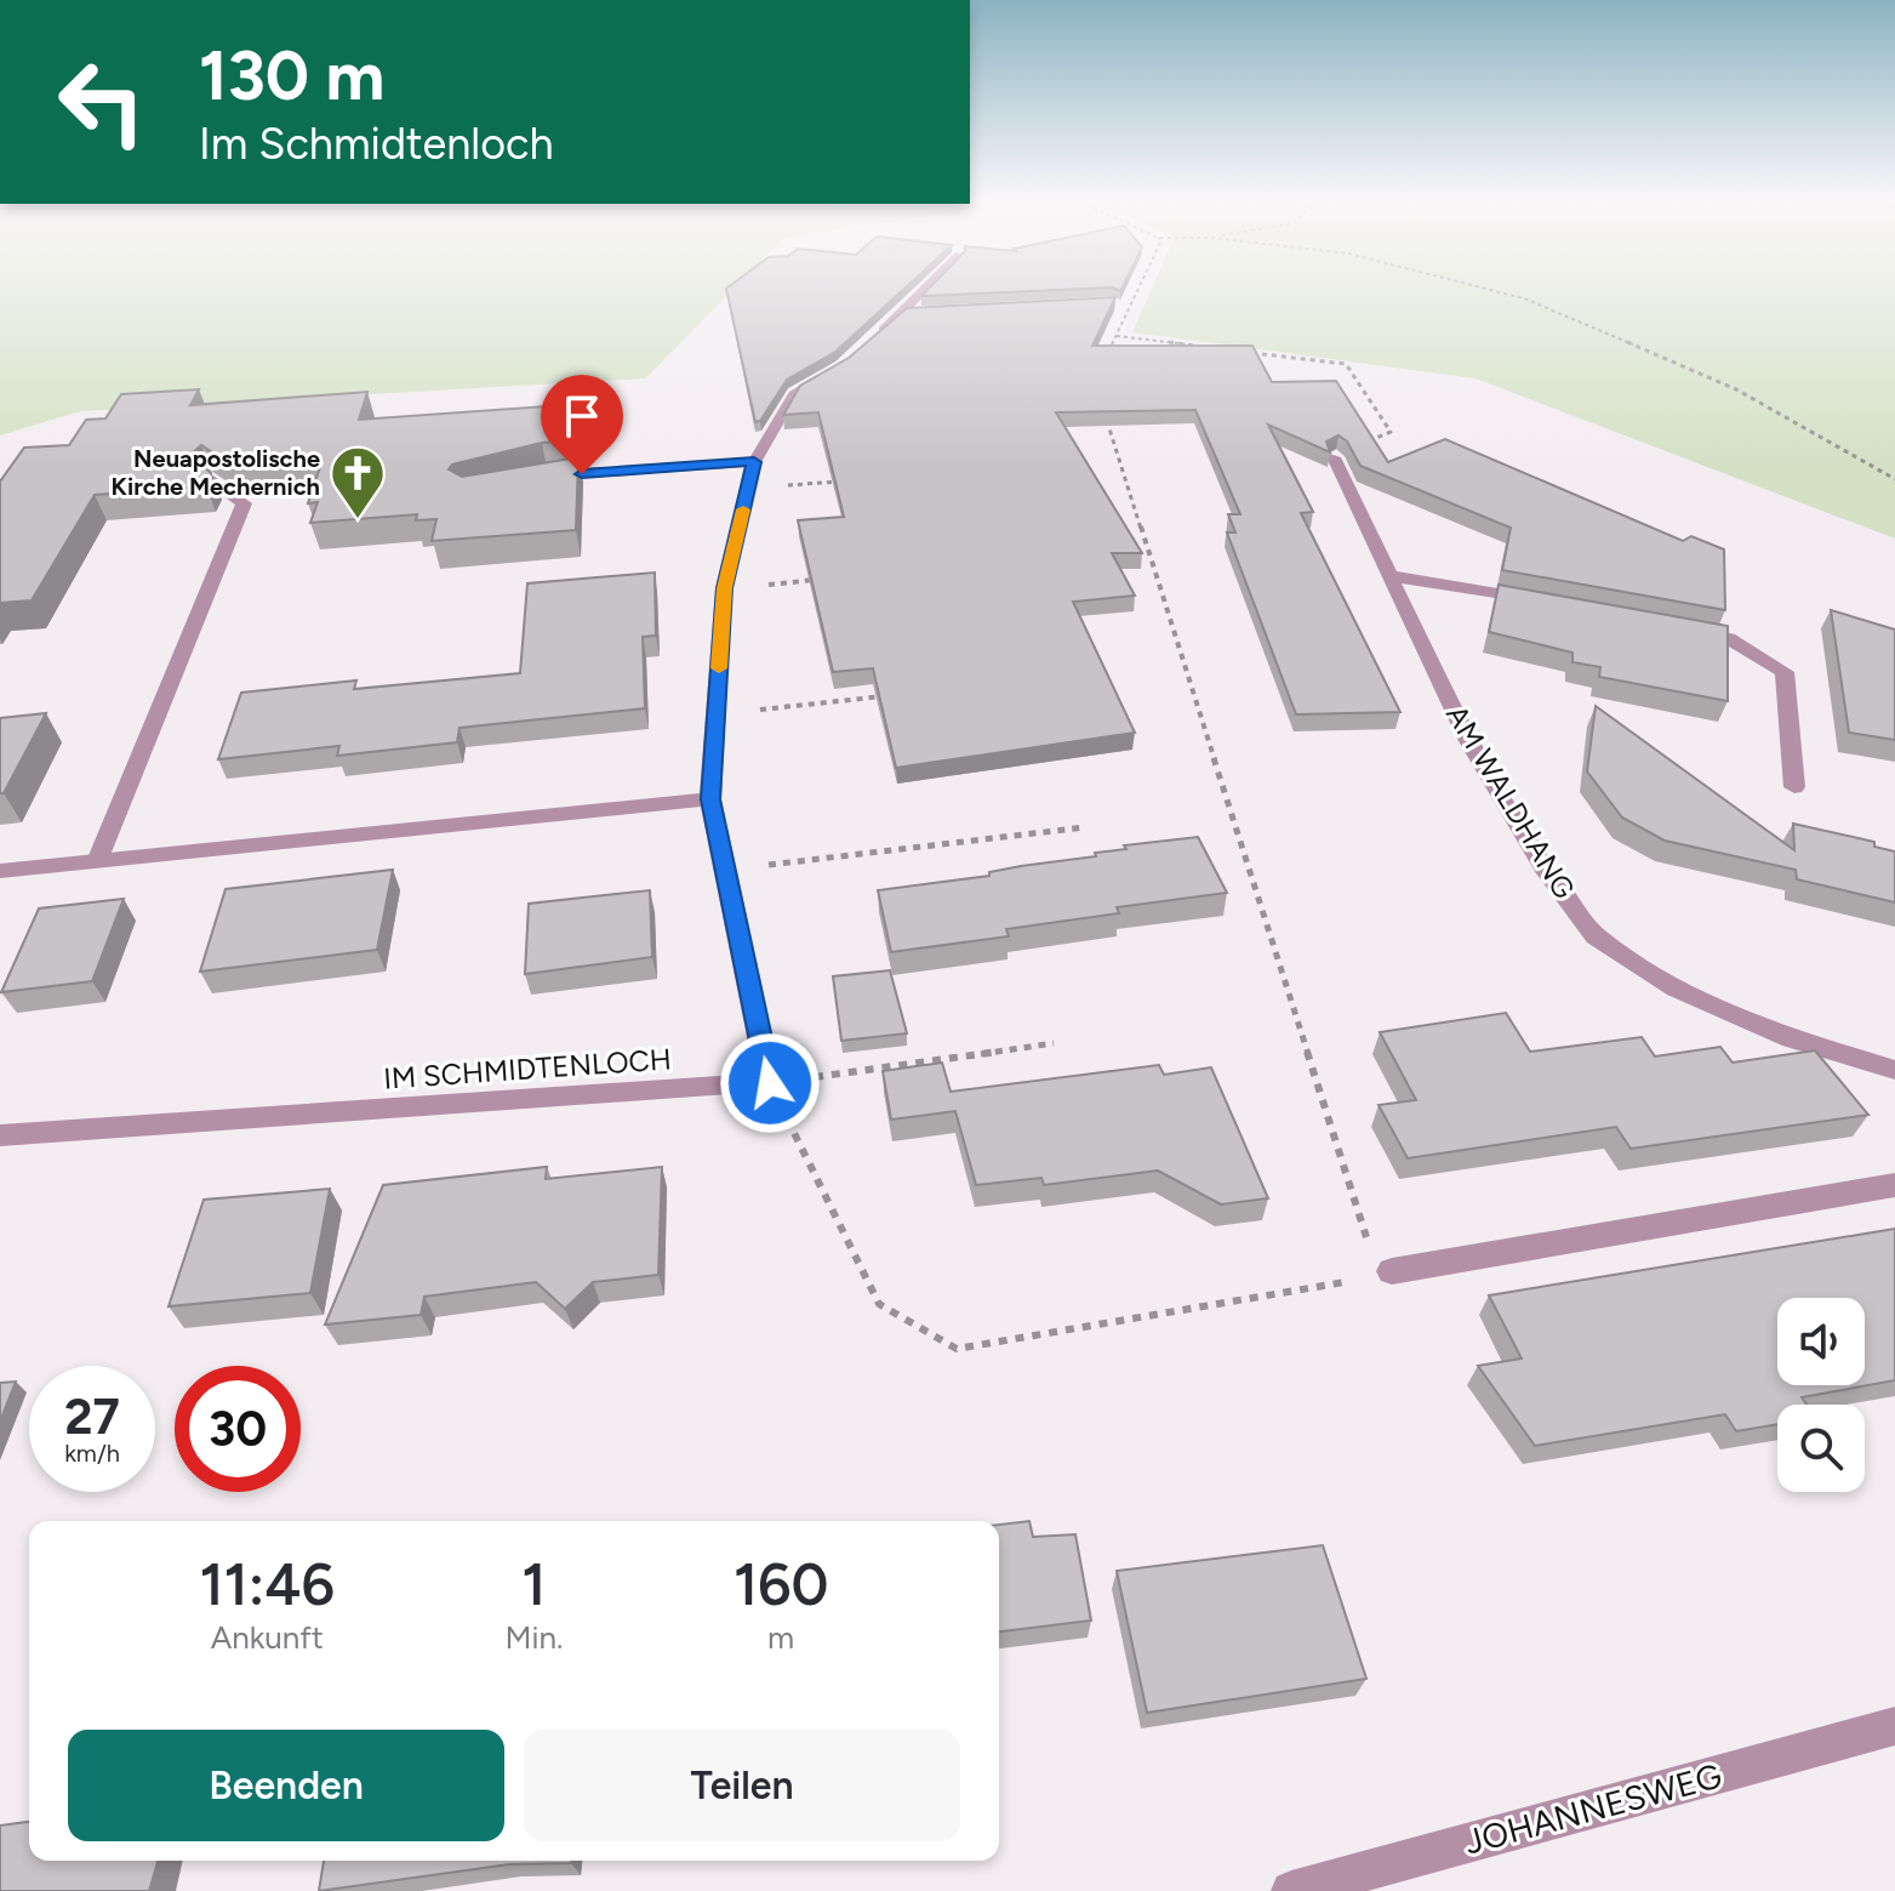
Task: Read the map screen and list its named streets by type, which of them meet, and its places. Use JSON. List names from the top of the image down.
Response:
{
  "streets": {
    "street": ["AM WALDHANG", "IM SCHMIDTENLOCH", "JOHANNESWEG"]
  },
  "places": {
    "church": ["Neuapostolische Kirche Mechernich"]
  },
  "page": {
    "turn": ["130 m", "Im Schmidtenloch"],
    "speed": "27 km/h",
    "limit": "30",
    "eta": [
      "11:46",
      "Ankunft",
      "1",
      "Min.",
      "160",
      "m"
    ],
    "buttons": ["Beenden", "Teilen"]
  }
}
